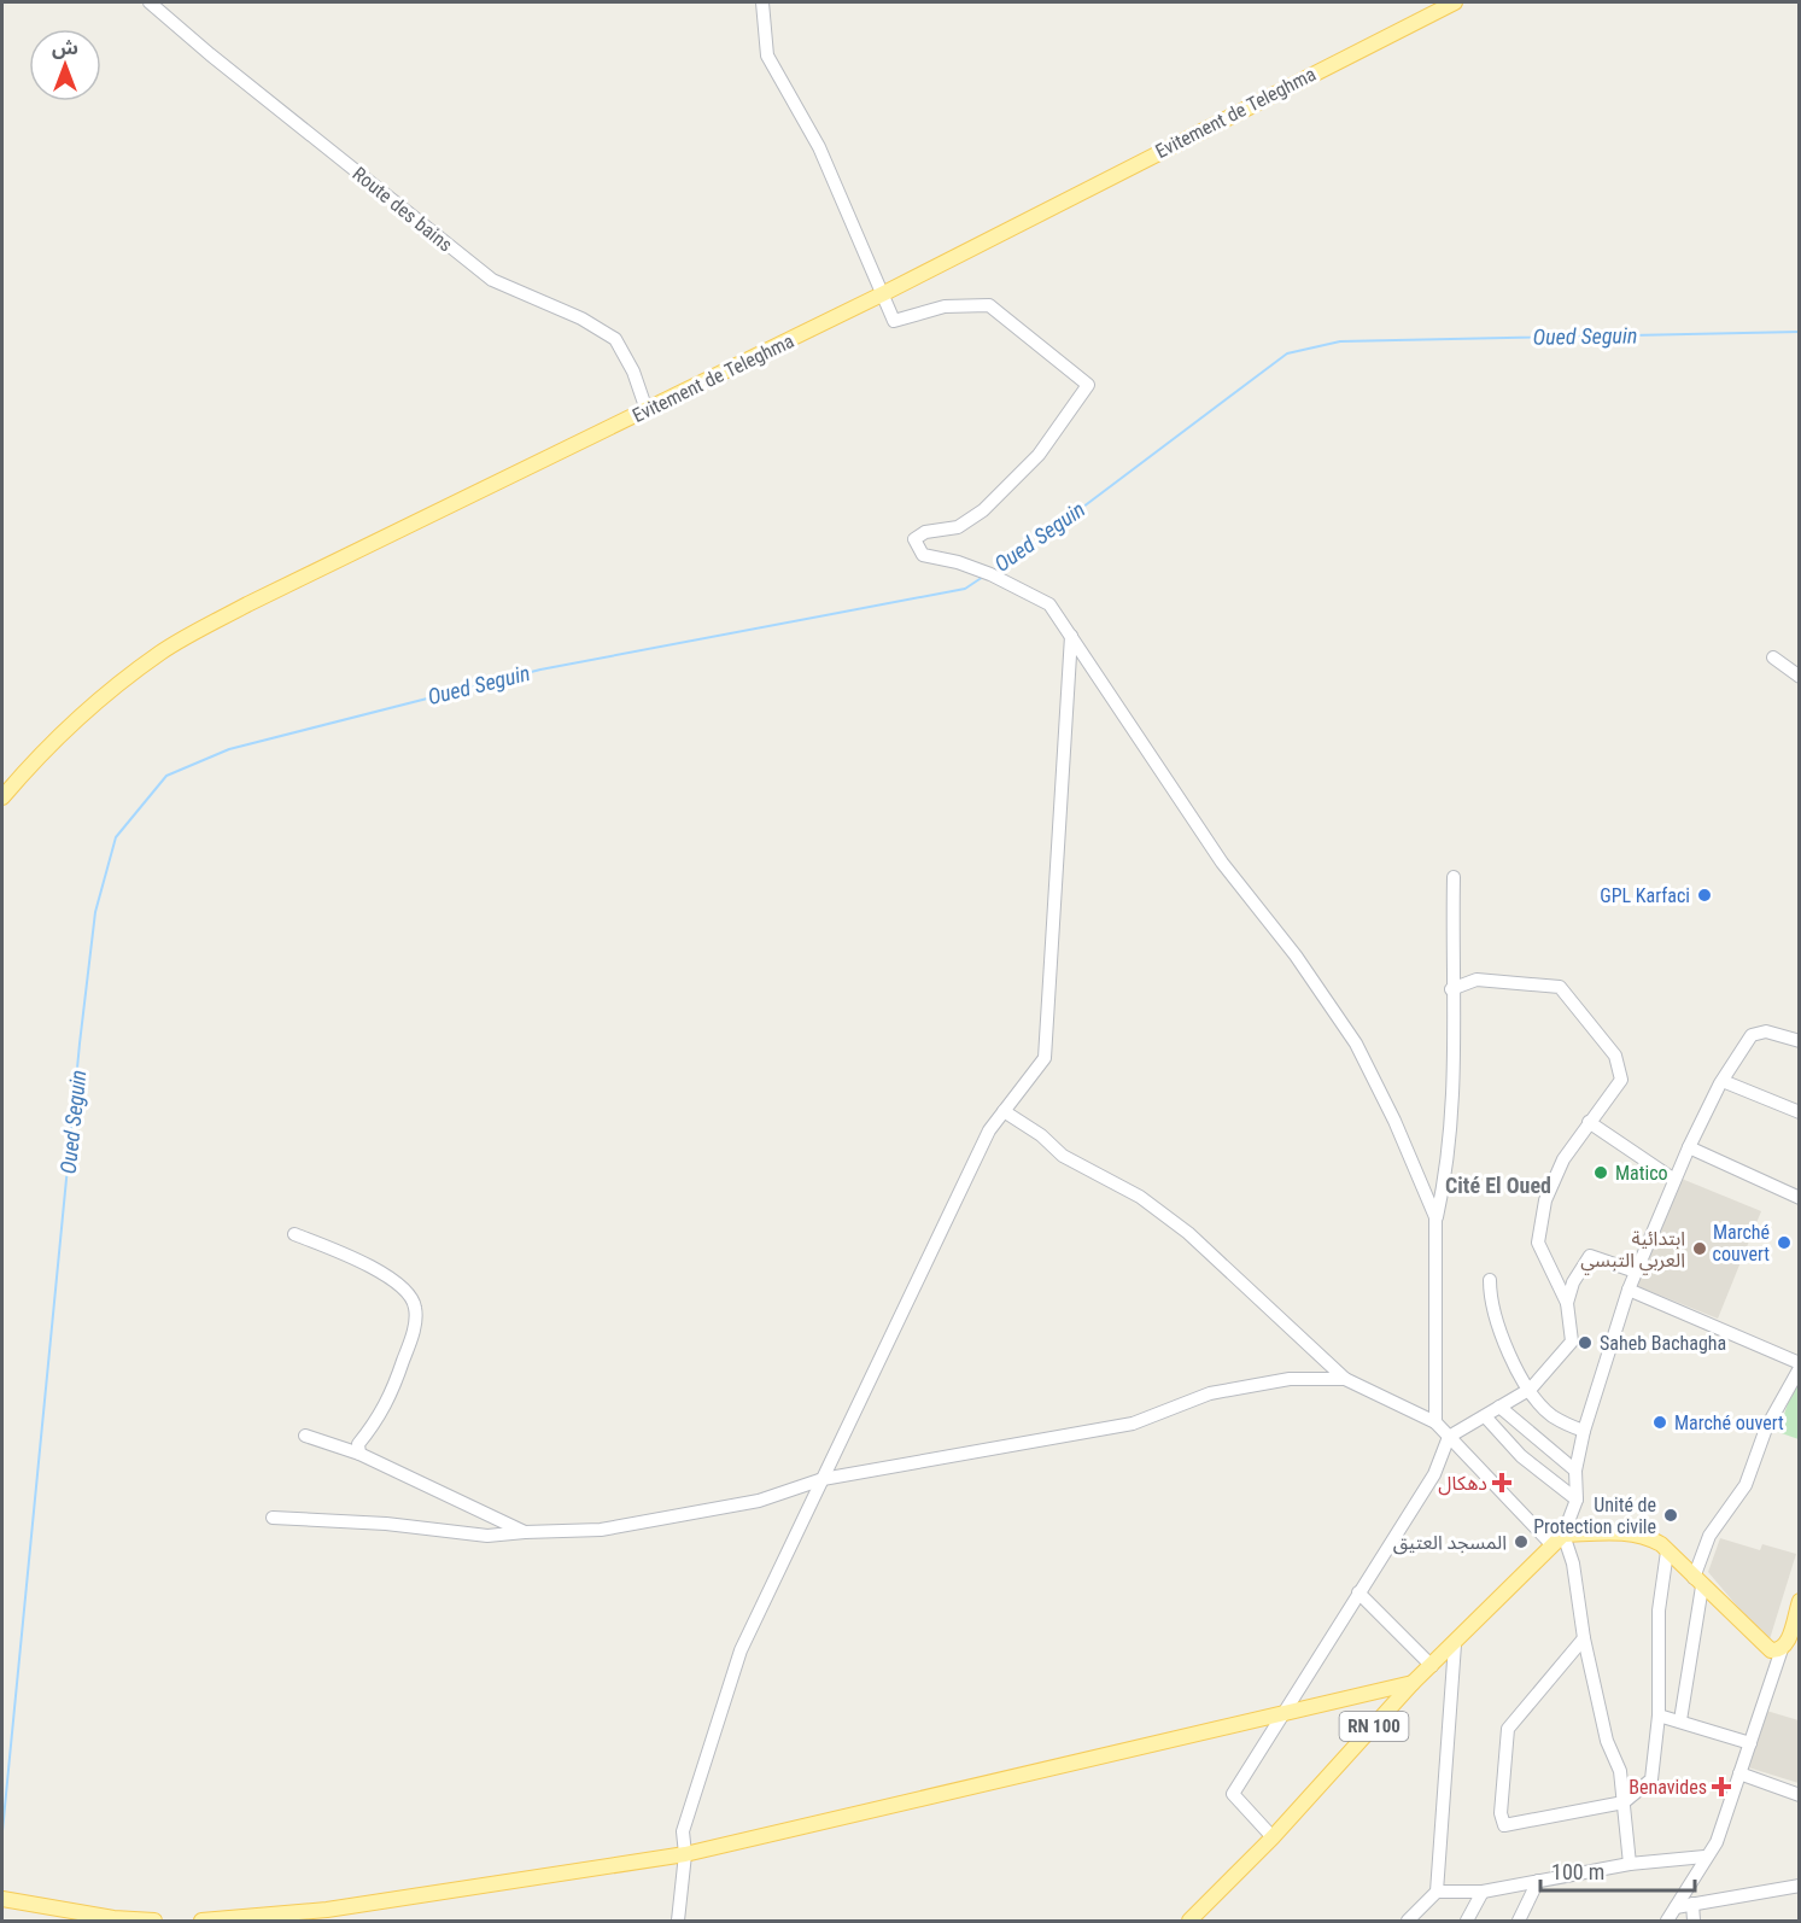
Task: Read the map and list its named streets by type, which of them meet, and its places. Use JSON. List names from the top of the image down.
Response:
{
  "streets": {
    "main road": ["Evitement de Teleghma", "RN 100"],
    "street": ["Route des bains"]
  },
  "crossings": [
    ["Evitement de Teleghma", "Route des bains"]
  ],
  "districts": ["Cité El Oued"],
  "water": ["Oued Seguin"],
  "places": {
    "other": [
      "GPL Karfaci",
      "Matico",
      "Marché couvert",
      "ابتدائية العربي التبسي",
      "Saheb Bachagha",
      "Marché ouvert",
      "Unité de Protection civile",
      "المسجد العتيق"
    ],
    "health": ["دهكال", "Benavides"]
  },
  "scale_bar": "100 m",
  "north": "top"
}
